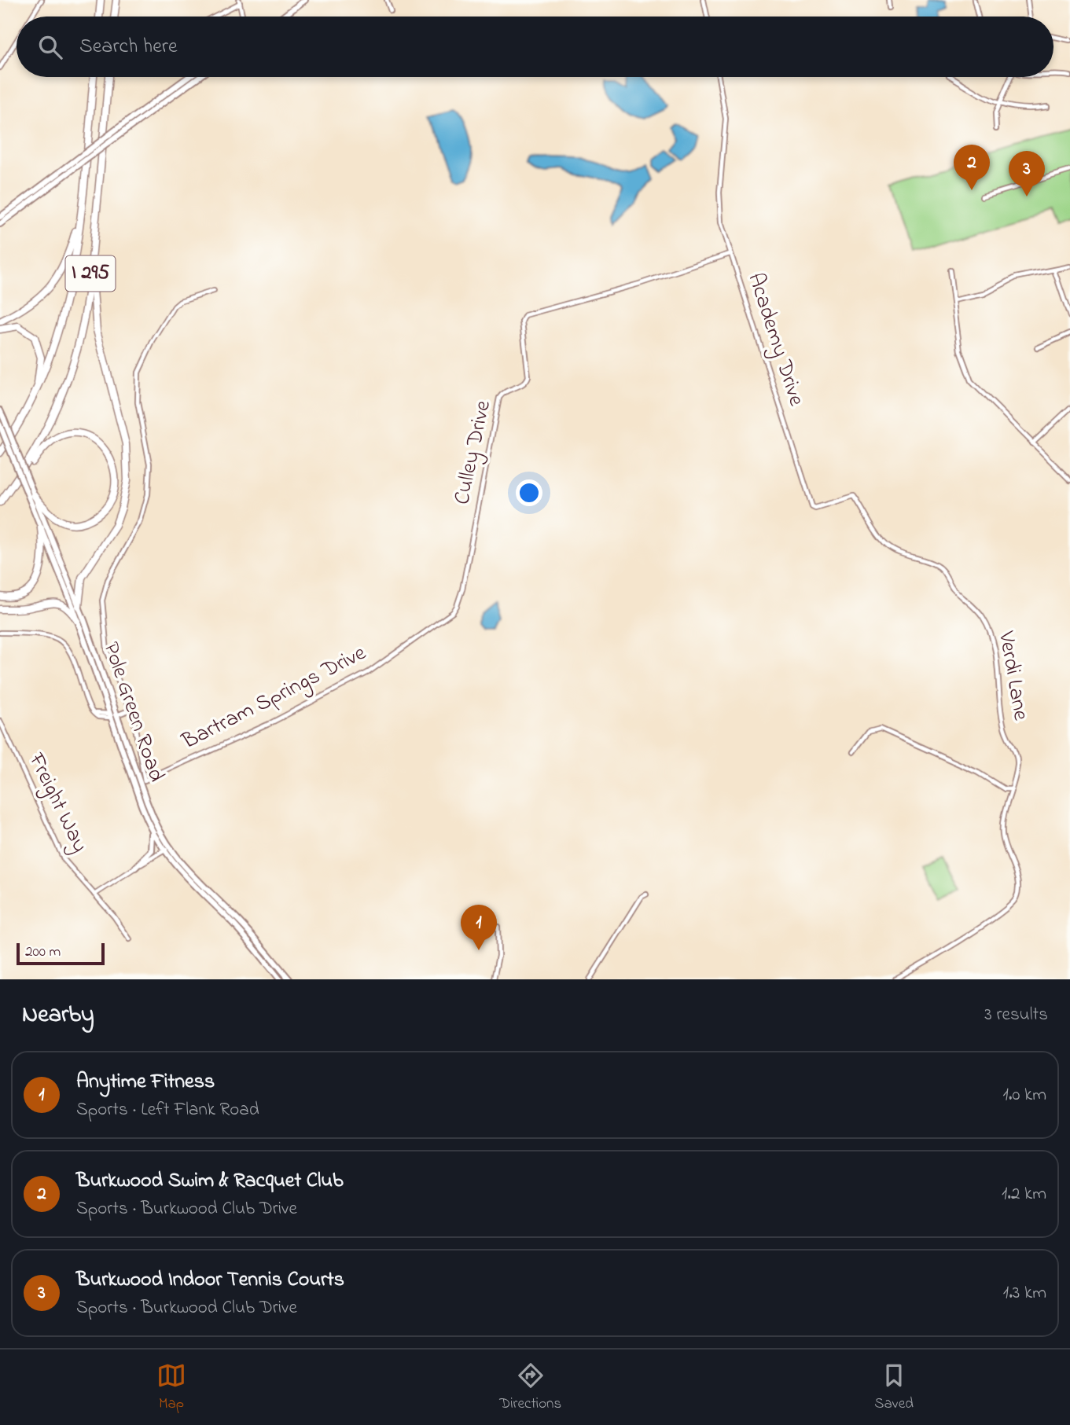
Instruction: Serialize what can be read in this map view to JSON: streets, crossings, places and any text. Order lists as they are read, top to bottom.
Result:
{
  "streets": {
    "highway": ["I 295"],
    "main road": ["Pole Green Road"],
    "street": [
      "Academy Drive",
      "Culley Drive",
      "Verdi Lane",
      "Bartram Springs Drive",
      "Freight Way"
    ]
  },
  "crossings": [
    ["Academy Drive", "Culley Drive"],
    ["Academy Drive", "Verdi Lane"],
    ["Culley Drive", "Bartram Springs Drive"]
  ],
  "scale_bar": "200 m",
  "page": {
    "search": "Search here",
    "pins": ["2", "3", "1"],
    "scale": "200 m",
    "heading": ["Nearby", "3 results"],
    "list": [
      {
        "mark": "1",
        "name": "Anytime Fitness",
        "note": "Sports · Left Flank Road",
        "value": "1.0 km"
      },
      {
        "mark": "2",
        "name": "Burkwood Swim & Racquet Club",
        "note": "Sports · Burkwood Club Drive",
        "value": "1.2 km"
      },
      {
        "mark": "3",
        "name": "Burkwood Indoor Tennis Courts",
        "note": "Sports · Burkwood Club Drive",
        "value": "1.3 km"
      }
    ],
    "nav": ["Map", "Directions", "Saved"]
  }
}
